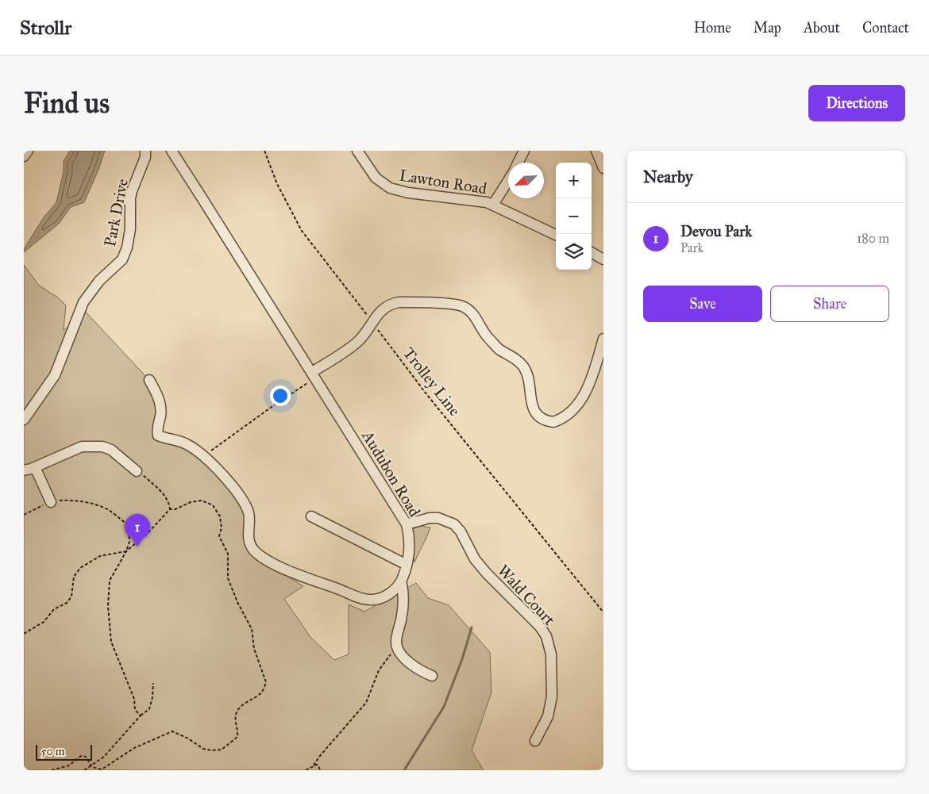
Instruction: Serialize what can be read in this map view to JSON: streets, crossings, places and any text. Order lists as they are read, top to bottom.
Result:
{
  "streets": {
    "street": [
      "Lawton Road",
      "Park Drive",
      "Audubon Road",
      "Wald Court"
    ],
    "path": ["Trolley Line"]
  },
  "crossings": [
    ["Audubon Road", "Wald Court"]
  ],
  "scale_bar": "50 m",
  "north": "bottom left",
  "page": {
    "header": "Strollr",
    "nav": [
      "Home",
      "Map",
      "About",
      "Contact"
    ],
    "buttons": [
      "Directions",
      ["Save", "Share"]
    ],
    "title": "Find us",
    "heading": "Nearby",
    "map_buttons": ["+", "−"],
    "list": [
      {
        "mark": "1",
        "name": "Devou Park",
        "note": "Park",
        "value": "180 m"
      }
    ],
    "pins": "1",
    "scale": "50 m"
  }
}
